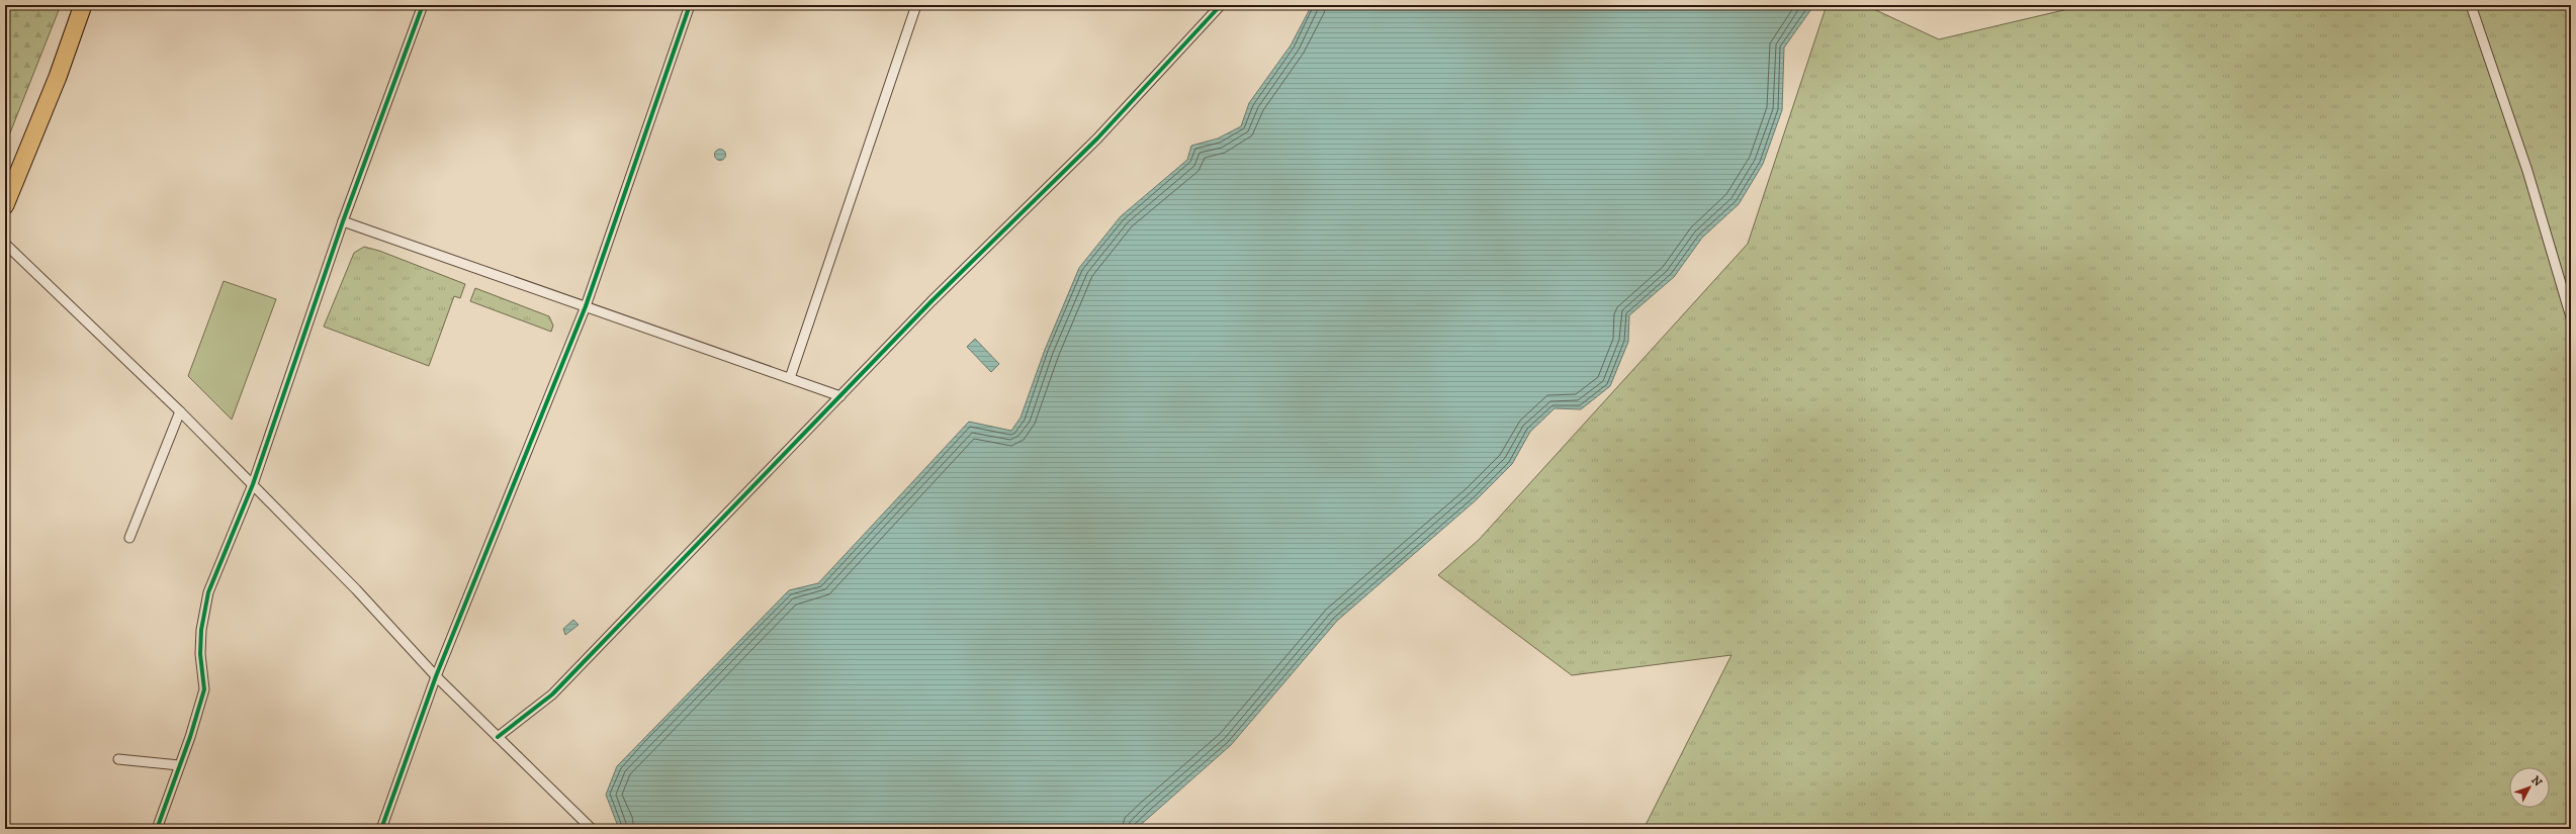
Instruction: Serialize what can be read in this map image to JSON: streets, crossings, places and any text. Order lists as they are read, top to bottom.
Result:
{
  "north": "top right"
}
